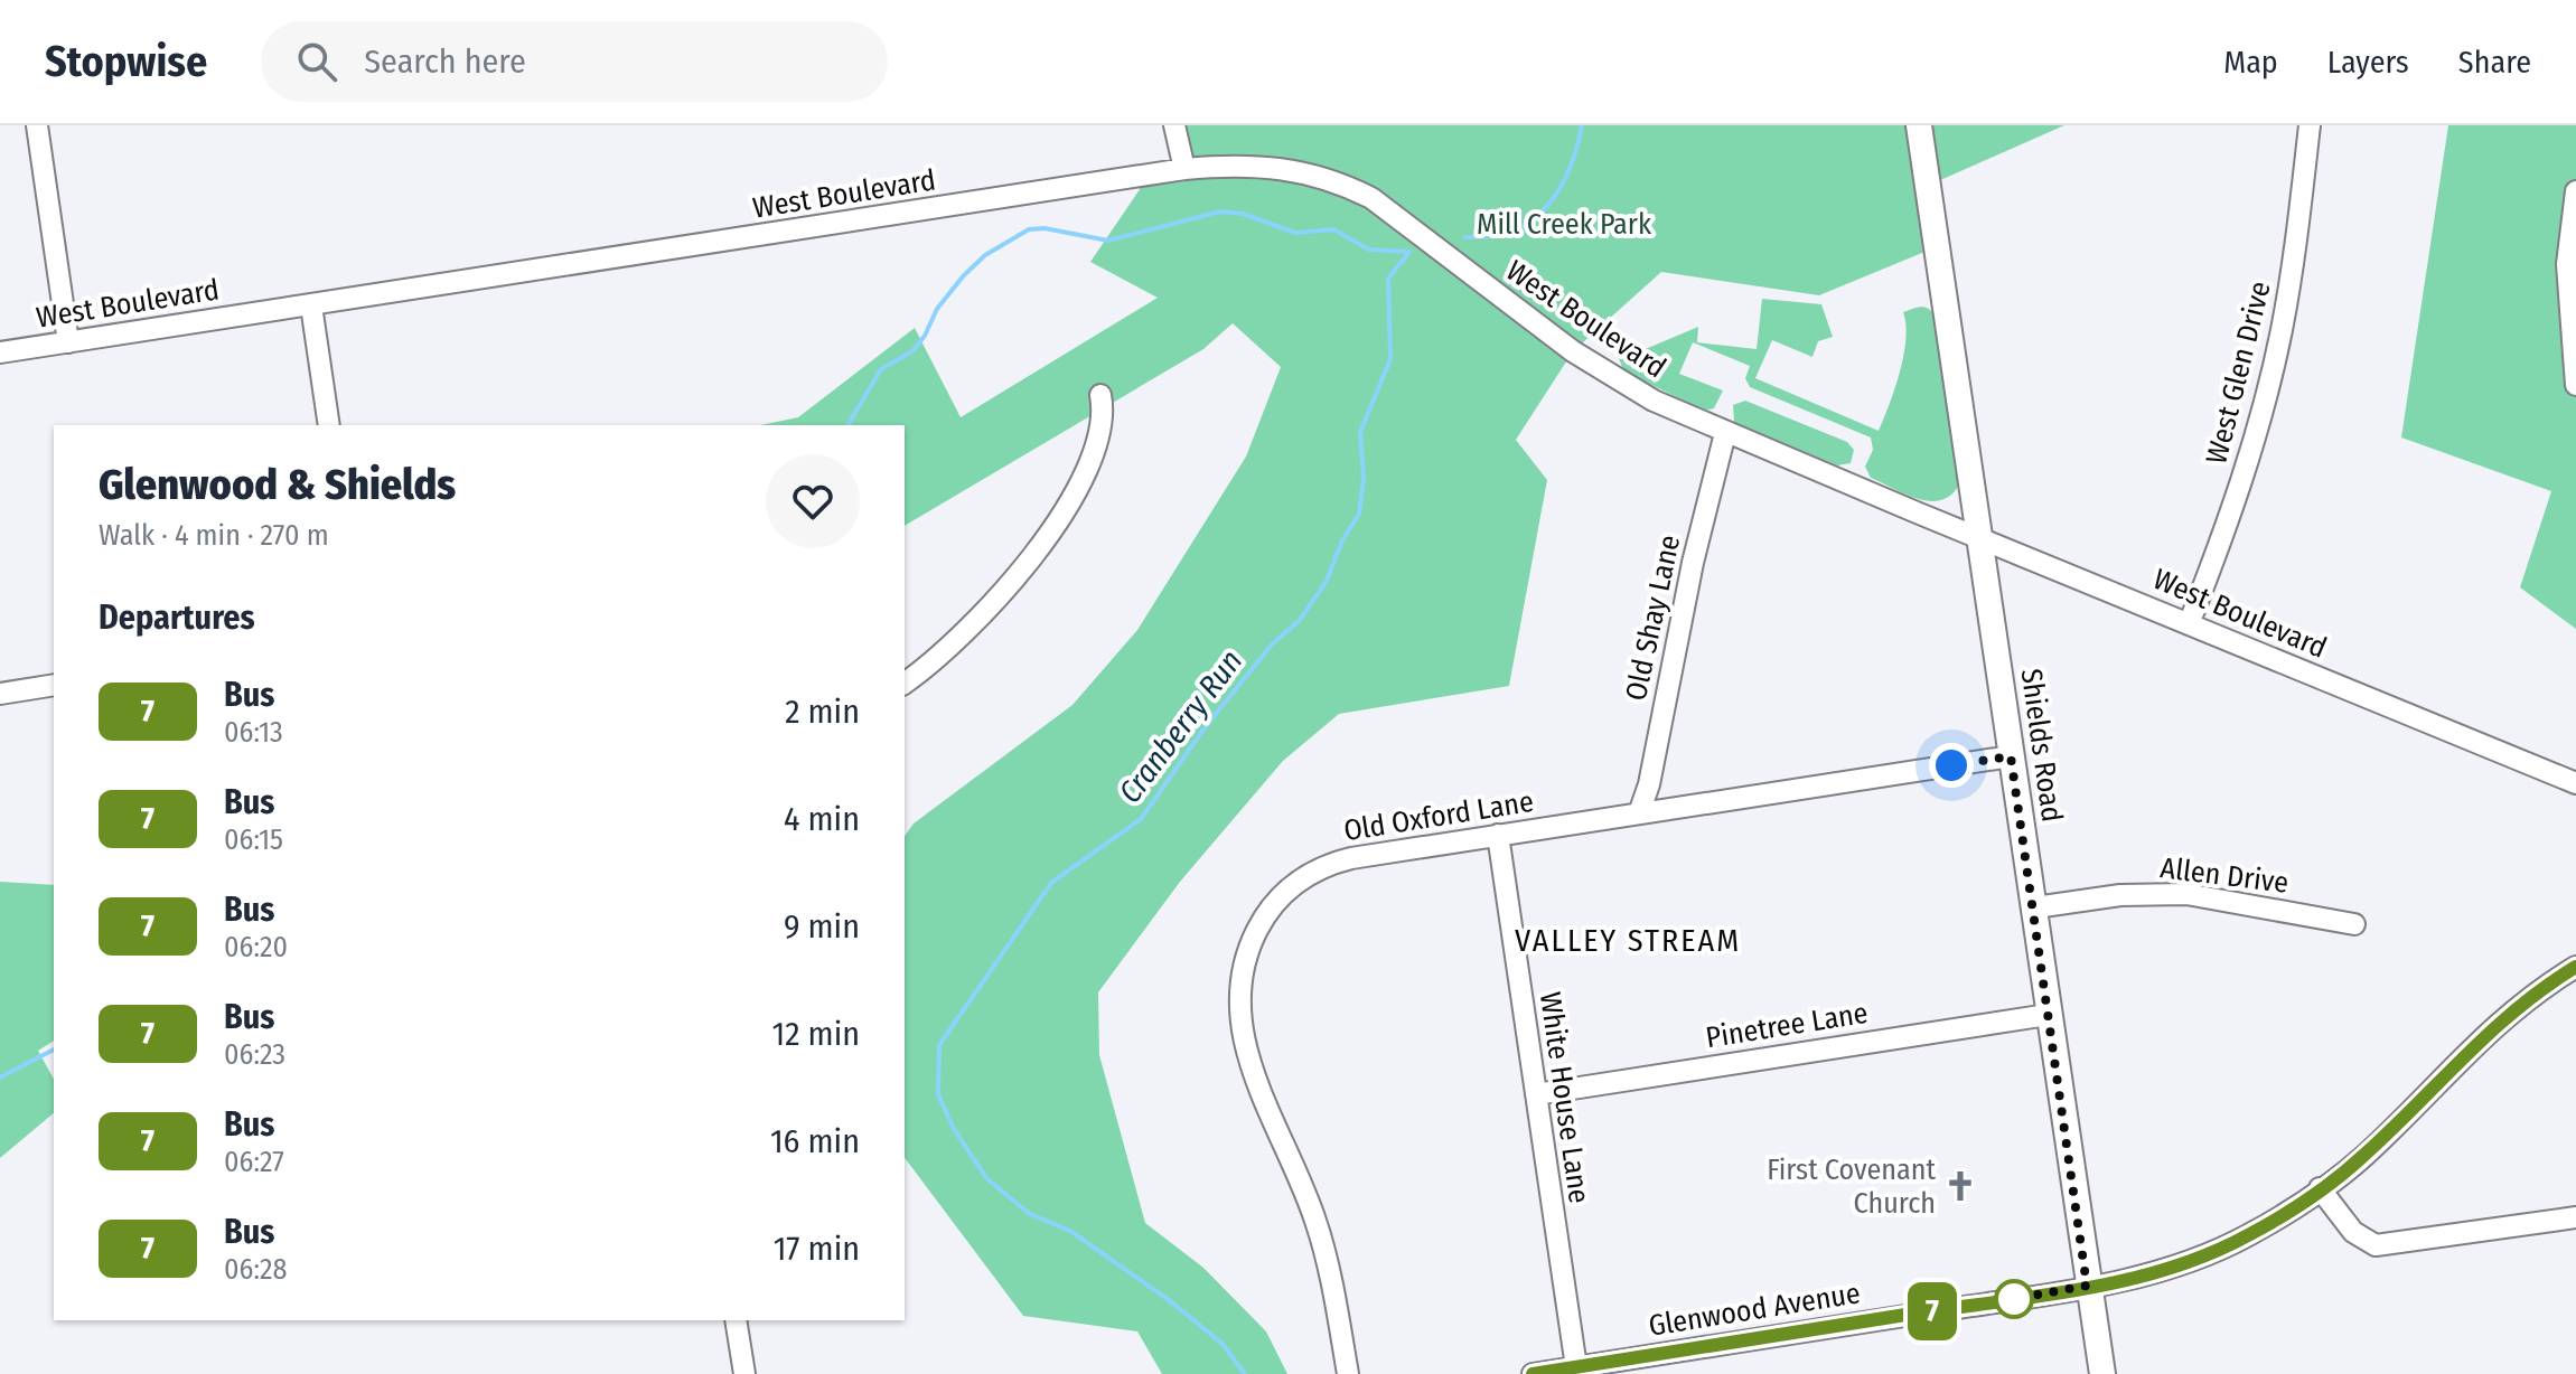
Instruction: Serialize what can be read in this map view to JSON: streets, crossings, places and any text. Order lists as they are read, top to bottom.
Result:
{
  "streets": {
    "main road": ["Shields Road"],
    "street": [
      "West Boulevard",
      "West Glen Drive",
      "Old Shay Lane",
      "Old Oxford Lane",
      "Allen Drive",
      "Pinetree Lane",
      "White House Lane",
      "Glenwood Avenue"
    ]
  },
  "crossings": [
    ["West Boulevard", "West Glen Drive"],
    ["West Boulevard", "Old Shay Lane"],
    ["West Boulevard", "Shields Road"],
    ["Old Shay Lane", "Old Oxford Lane"],
    ["Shields Road", "Old Oxford Lane"],
    ["Shields Road", "Allen Drive"],
    ["Shields Road", "Pinetree Lane"],
    ["Shields Road", "Glenwood Avenue"],
    ["Old Oxford Lane", "White House Lane"],
    ["Pinetree Lane", "White House Lane"],
    ["White House Lane", "Glenwood Avenue"]
  ],
  "districts": ["VALLEY STREAM"],
  "water": ["Cranberry Run"],
  "parks": ["Mill Creek Park"],
  "places": {
    "church": ["First Covenant Church"]
  },
  "lines": ["bus line 7"],
  "page": {
    "header": "Stopwise",
    "search": "Search here",
    "nav": ["Map", "Layers", "Share"],
    "on_map": "7",
    "heading": [
      ["Glenwood & Shields", "Walk · 4 min · 270 m"],
      "Departures"
    ],
    "list": [
      {
        "mark": "7",
        "name": "Bus",
        "note": "06:13",
        "value": "2 min"
      },
      {
        "mark": "7",
        "name": "Bus",
        "note": "06:15",
        "value": "4 min"
      },
      {
        "mark": "7",
        "name": "Bus",
        "note": "06:20",
        "value": "9 min"
      },
      {
        "mark": "7",
        "name": "Bus",
        "note": "06:23",
        "value": "12 min"
      },
      {
        "mark": "7",
        "name": "Bus",
        "note": "06:27",
        "value": "16 min"
      },
      {
        "mark": "7",
        "name": "Bus",
        "note": "06:28",
        "value": "17 min"
      }
    ]
  }
}
